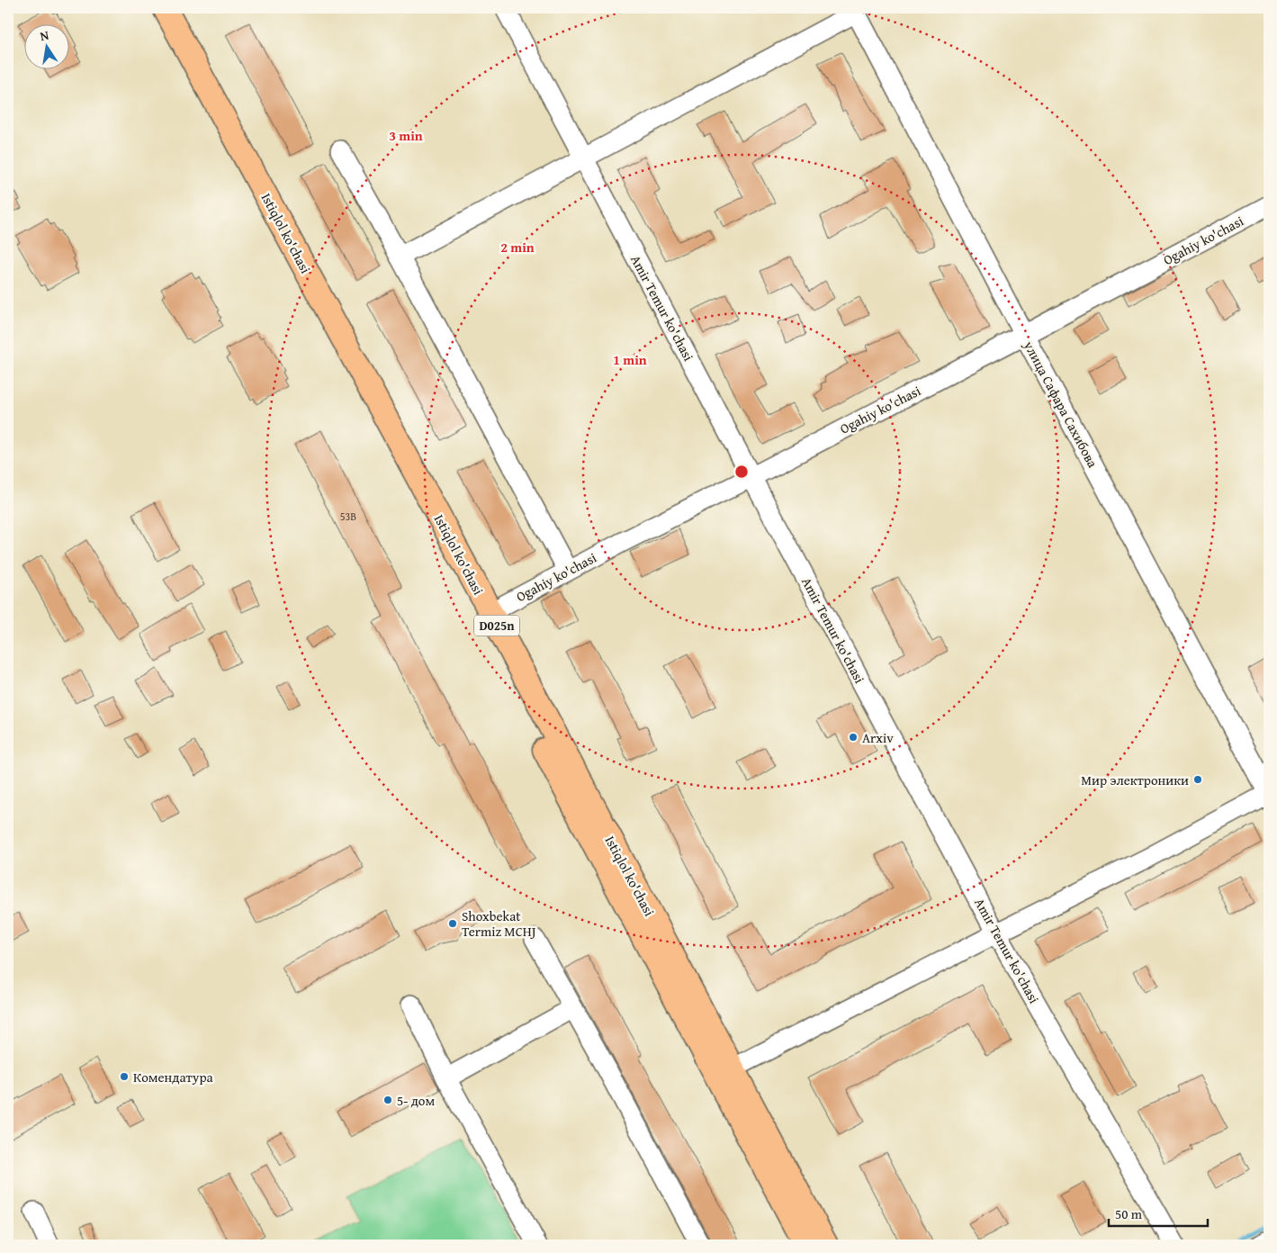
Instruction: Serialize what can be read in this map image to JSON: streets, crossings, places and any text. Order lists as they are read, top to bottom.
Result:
{
  "streets": {
    "main road": ["Istiqlol ko'chasi", "D025n"],
    "street": ["Ogahiy ko'chasi", "Amir Temur ko'chasi", "улица Сафара Сахибова"]
  },
  "crossings": [
    ["Istiqlol ko'chasi", "Ogahiy ko'chasi"],
    ["Ogahiy ko'chasi", "Amir Temur ko'chasi"],
    ["Ogahiy ko'chasi", "улица Сафара Сахибова"],
    ["Amir Temur ko'chasi", "улица Сафара Сахибова"]
  ],
  "places": [
    "Arxiv",
    "Мир электроники",
    "Shoxbekat Termiz MCHJ",
    "Комендатура",
    "5- дом"
  ],
  "house_numbers": ["53B"],
  "scale_bar": "50 m",
  "north": "top",
  "rings": ["3 min", "2 min", "1 min"]
}
